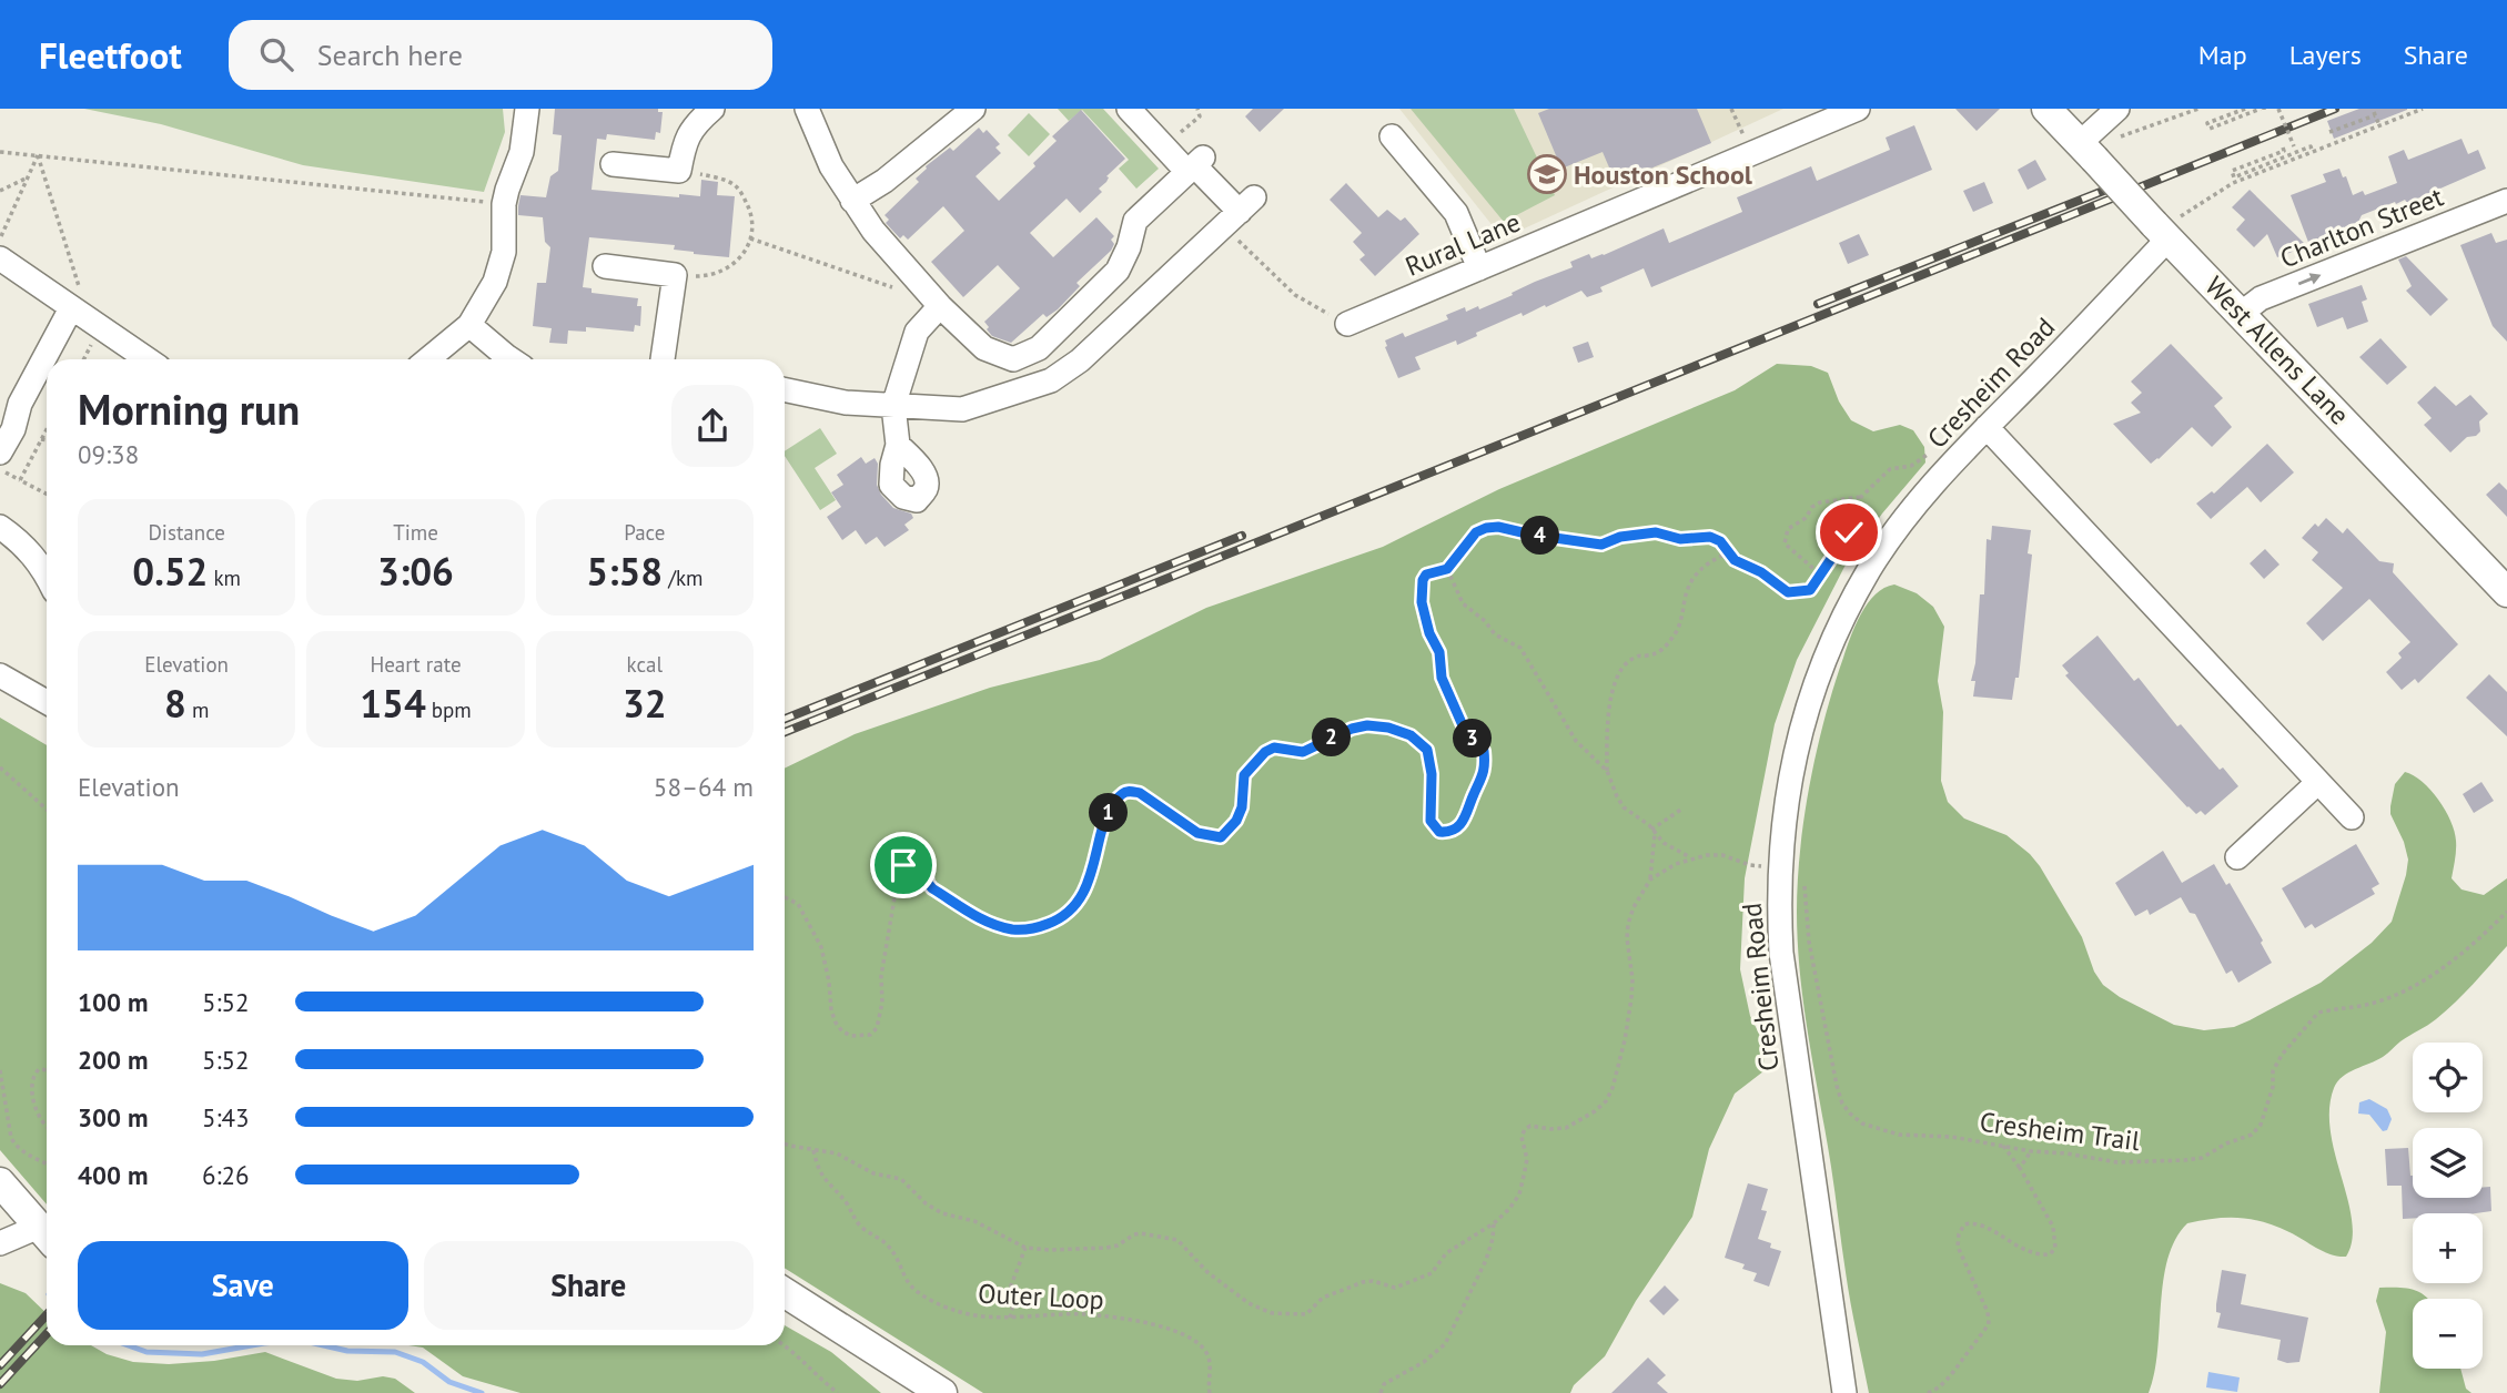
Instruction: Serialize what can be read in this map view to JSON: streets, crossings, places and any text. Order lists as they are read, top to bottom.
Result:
{
  "streets": {
    "main road": ["West Allens Lane"],
    "street": ["Charlton Street", "Rural Lane", "Cresheim Road"],
    "path": ["Cresheim Trail", "Outer Loop"]
  },
  "crossings": [
    ["Charlton Street", "West Allens Lane"],
    ["West Allens Lane", "Cresheim Road"]
  ],
  "one_way": ["Charlton Street"],
  "places": {
    "school or university": ["Houston School"]
  },
  "page": {
    "header": "Fleetfoot",
    "search": "Search here",
    "nav": ["Map", "Layers", "Share"],
    "heading": ["Morning run", "09:38"],
    "stats": [
      ["Distance", "0.52 km"],
      ["Time", "3:06"],
      ["Pace", "5:58 /km"],
      ["Elevation", "8 m"],
      ["Heart rate", "154 bpm"],
      ["kcal", "32"]
    ],
    "pins": [
      "4",
      "2",
      "3",
      "1"
    ],
    "chart": ["Elevation", "58–64 m"],
    "list": [
      {
        "name": "100 m",
        "note": "5:52"
      },
      {
        "name": "200 m",
        "note": "5:52"
      },
      {
        "name": "300 m",
        "note": "5:43"
      },
      {
        "name": "400 m",
        "note": "6:26"
      }
    ],
    "map_buttons": ["+", "−"],
    "buttons": ["Save", "Share"]
  }
}
